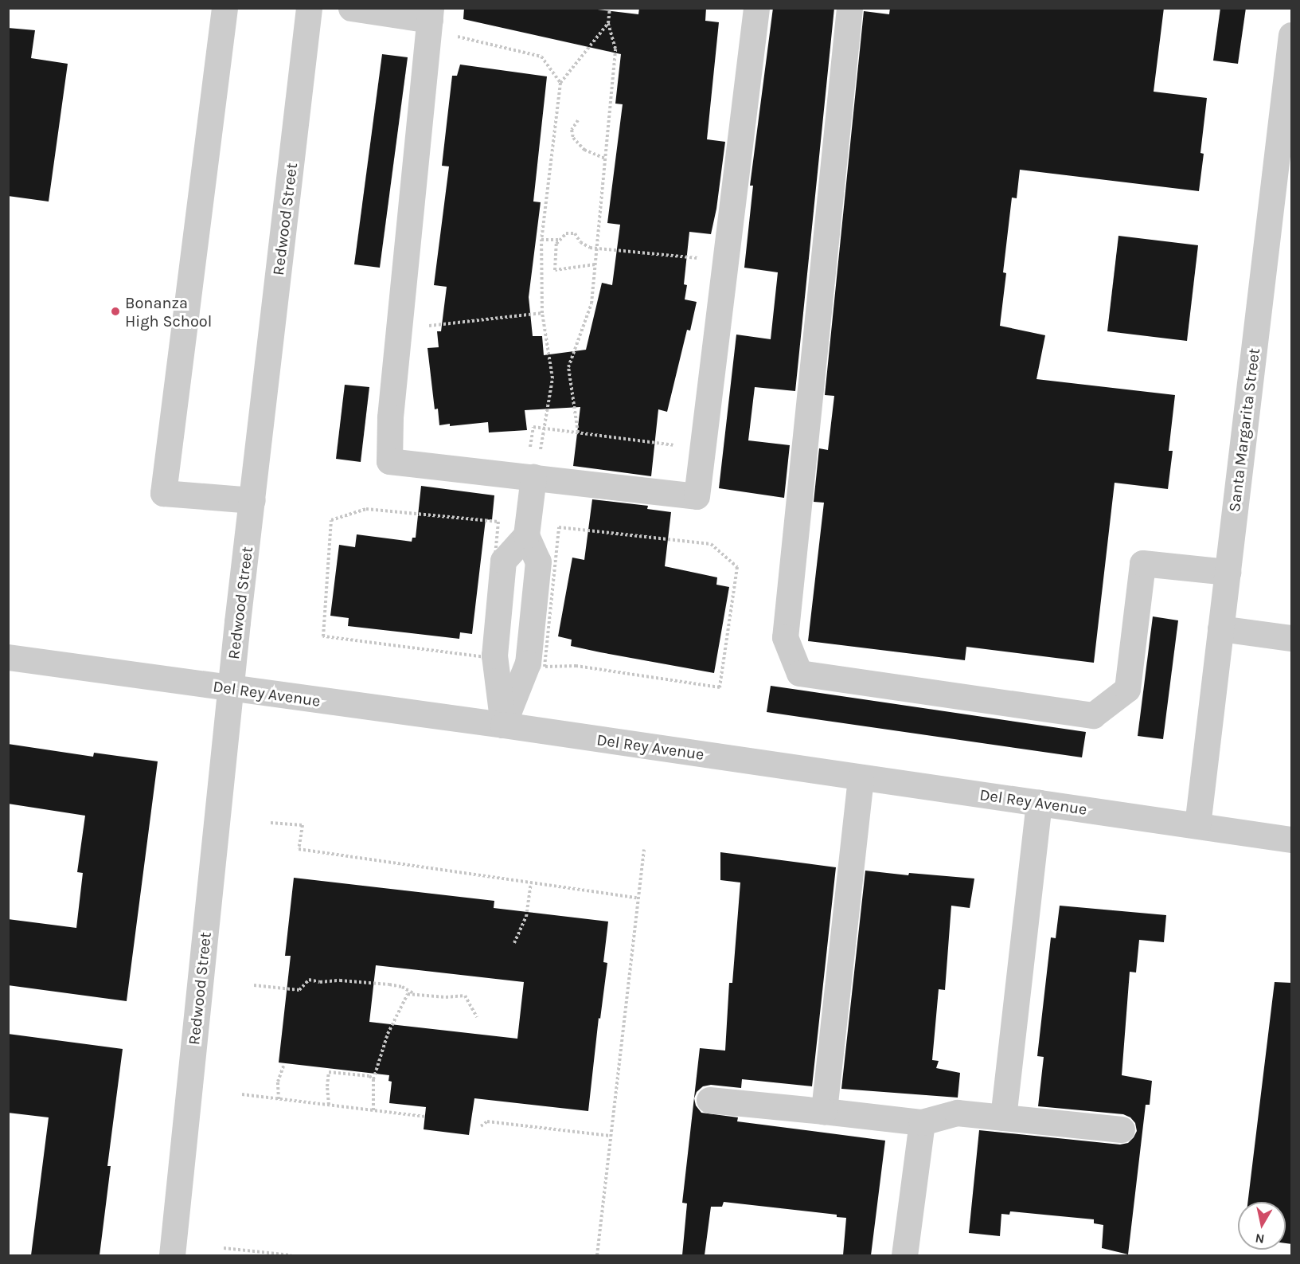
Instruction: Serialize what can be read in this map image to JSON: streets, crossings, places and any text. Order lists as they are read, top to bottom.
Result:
{
  "streets": {
    "street": ["Redwood Street", "Santa Margarita Street", "Del Rey Avenue"]
  },
  "crossings": [
    ["Redwood Street", "Del Rey Avenue"],
    ["Santa Margarita Street", "Del Rey Avenue"]
  ],
  "places": ["Bonanza High School"],
  "north": "bottom"
}
